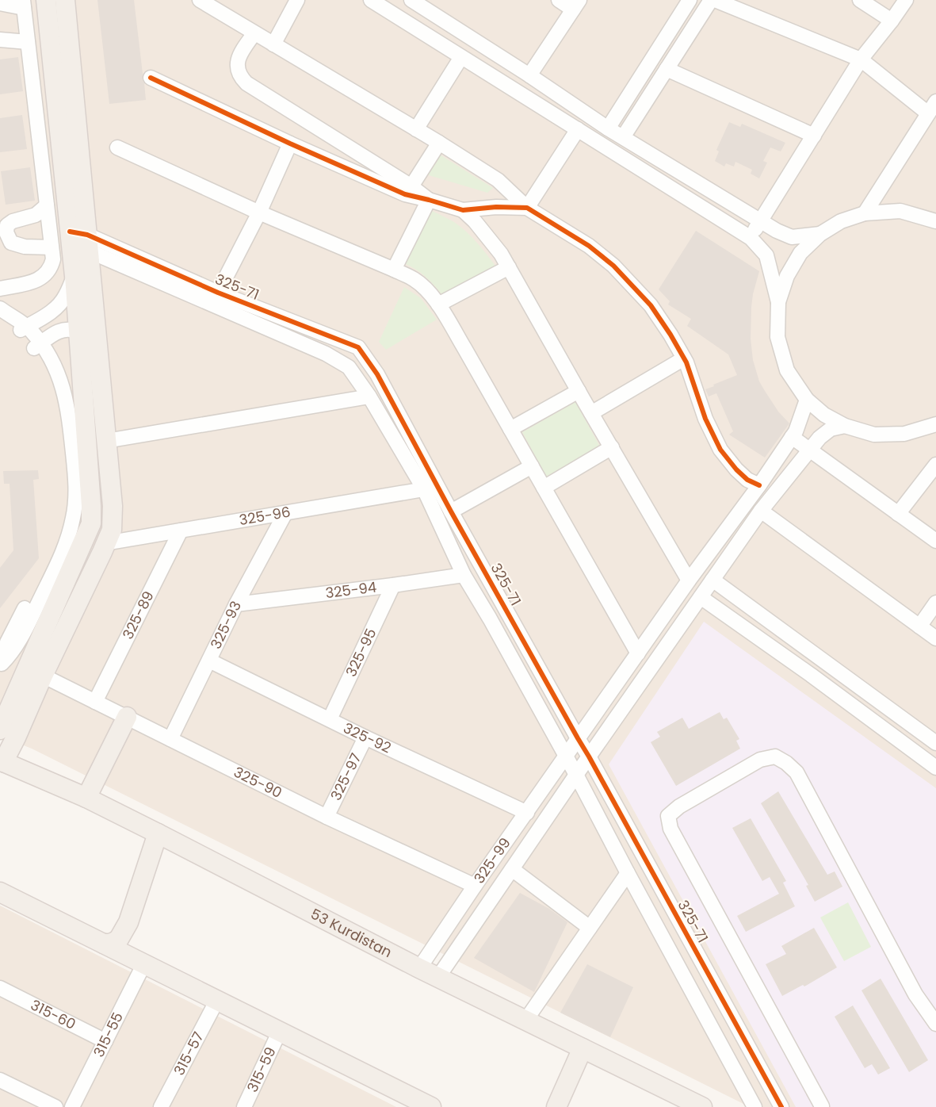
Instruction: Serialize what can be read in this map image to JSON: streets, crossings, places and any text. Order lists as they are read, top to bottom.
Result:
{
  "streets": {
    "main road": ["53 Kurdistan"],
    "street": [
      "325-71",
      "325-96",
      "325-94",
      "325-89",
      "325-93",
      "325-95",
      "325-92",
      "325-97",
      "325-90",
      "325-99",
      "315-60",
      "315-55",
      "315-57",
      "315-59"
    ]
  },
  "crossings": [
    ["325-71", "325-96"],
    ["325-71", "325-94"],
    ["325-71", "325-99"],
    ["325-96", "325-89"],
    ["325-96", "325-93"],
    ["325-94", "325-93"],
    ["325-94", "325-95"],
    ["325-89", "325-90"],
    ["325-93", "325-92"],
    ["325-93", "325-90"],
    ["325-95", "325-92"],
    ["325-92", "325-97"],
    ["325-92", "325-99"],
    ["325-97", "325-90"],
    ["325-90", "325-99"],
    ["325-99", "53 Kurdistan"],
    ["315-60", "315-55"]
  ]
}
